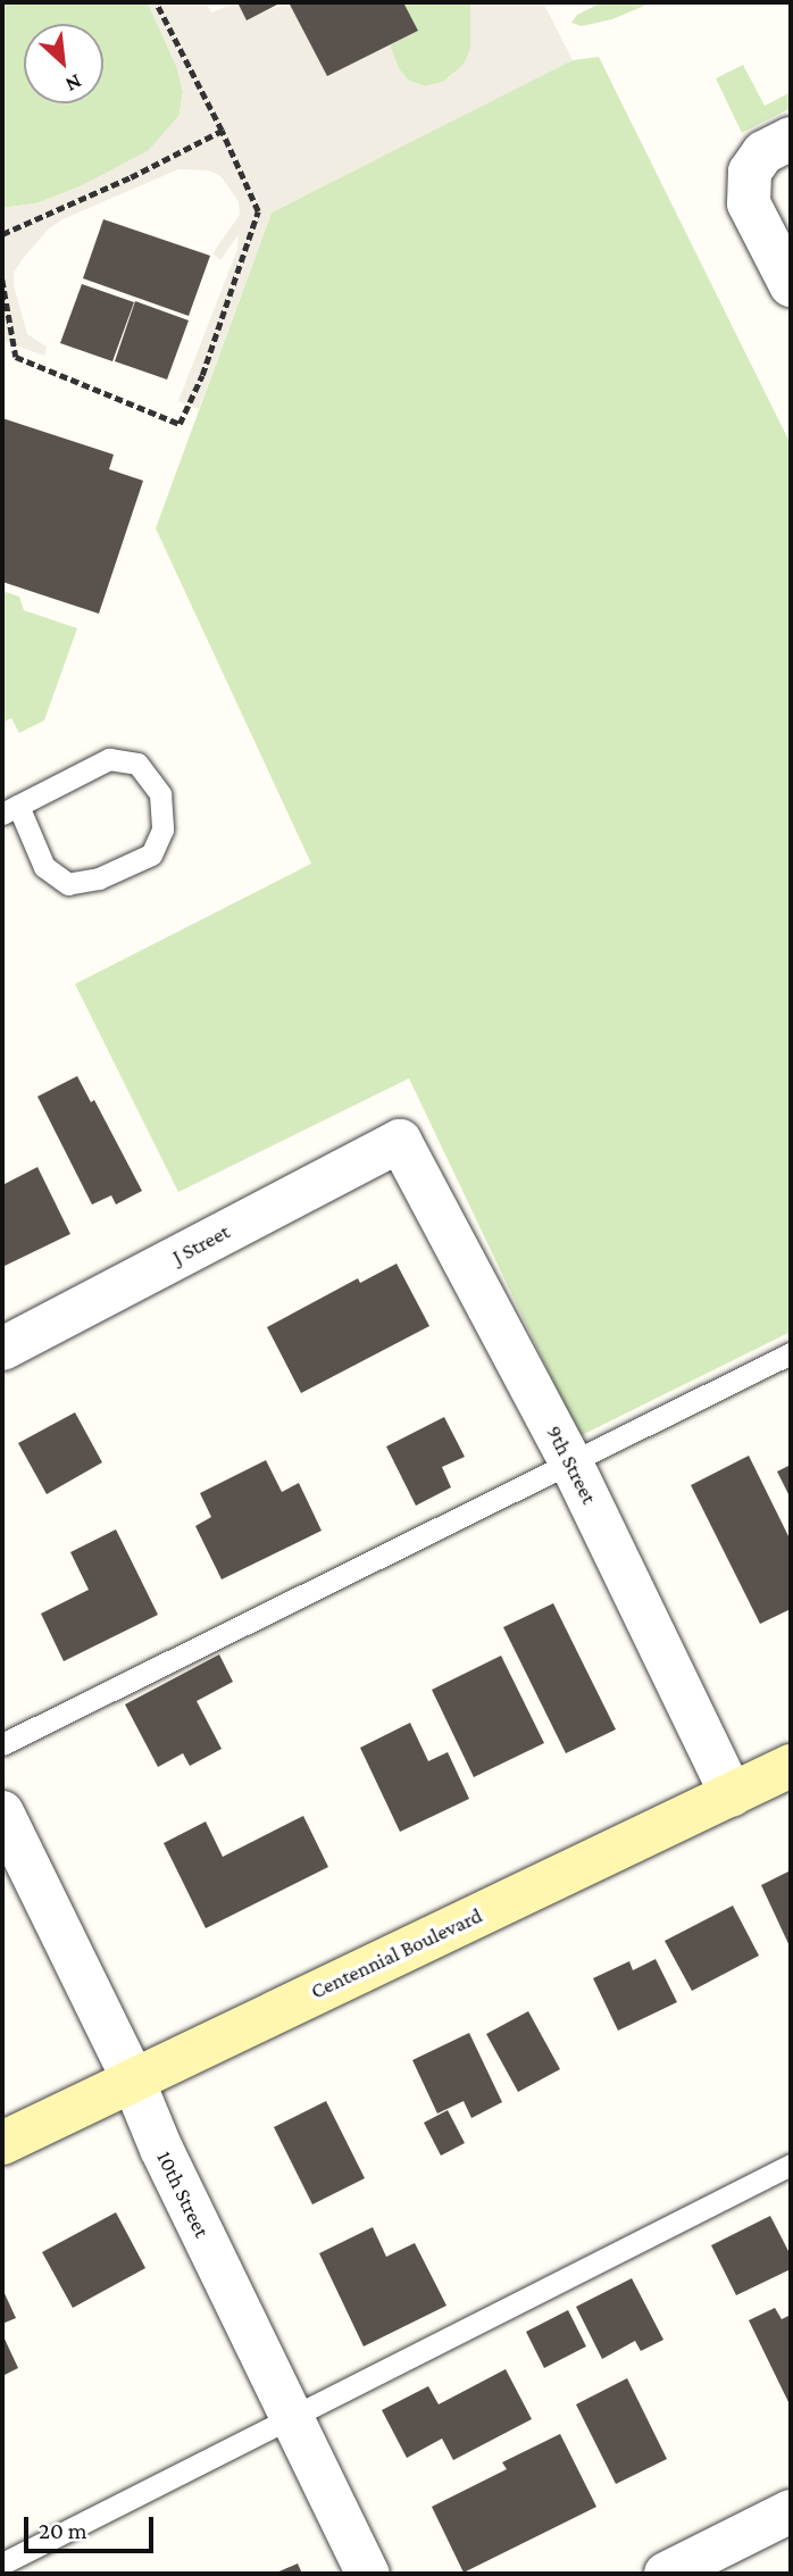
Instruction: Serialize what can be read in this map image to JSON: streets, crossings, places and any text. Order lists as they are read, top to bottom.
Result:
{
  "streets": {
    "main road": ["Centennial Boulevard"],
    "street": ["J Street", "9th Street", "10th Street"]
  },
  "crossings": [
    ["J Street", "9th Street"],
    ["9th Street", "Centennial Boulevard"],
    ["Centennial Boulevard", "10th Street"]
  ],
  "scale_bar": "20 m",
  "north": "bottom right"
}
